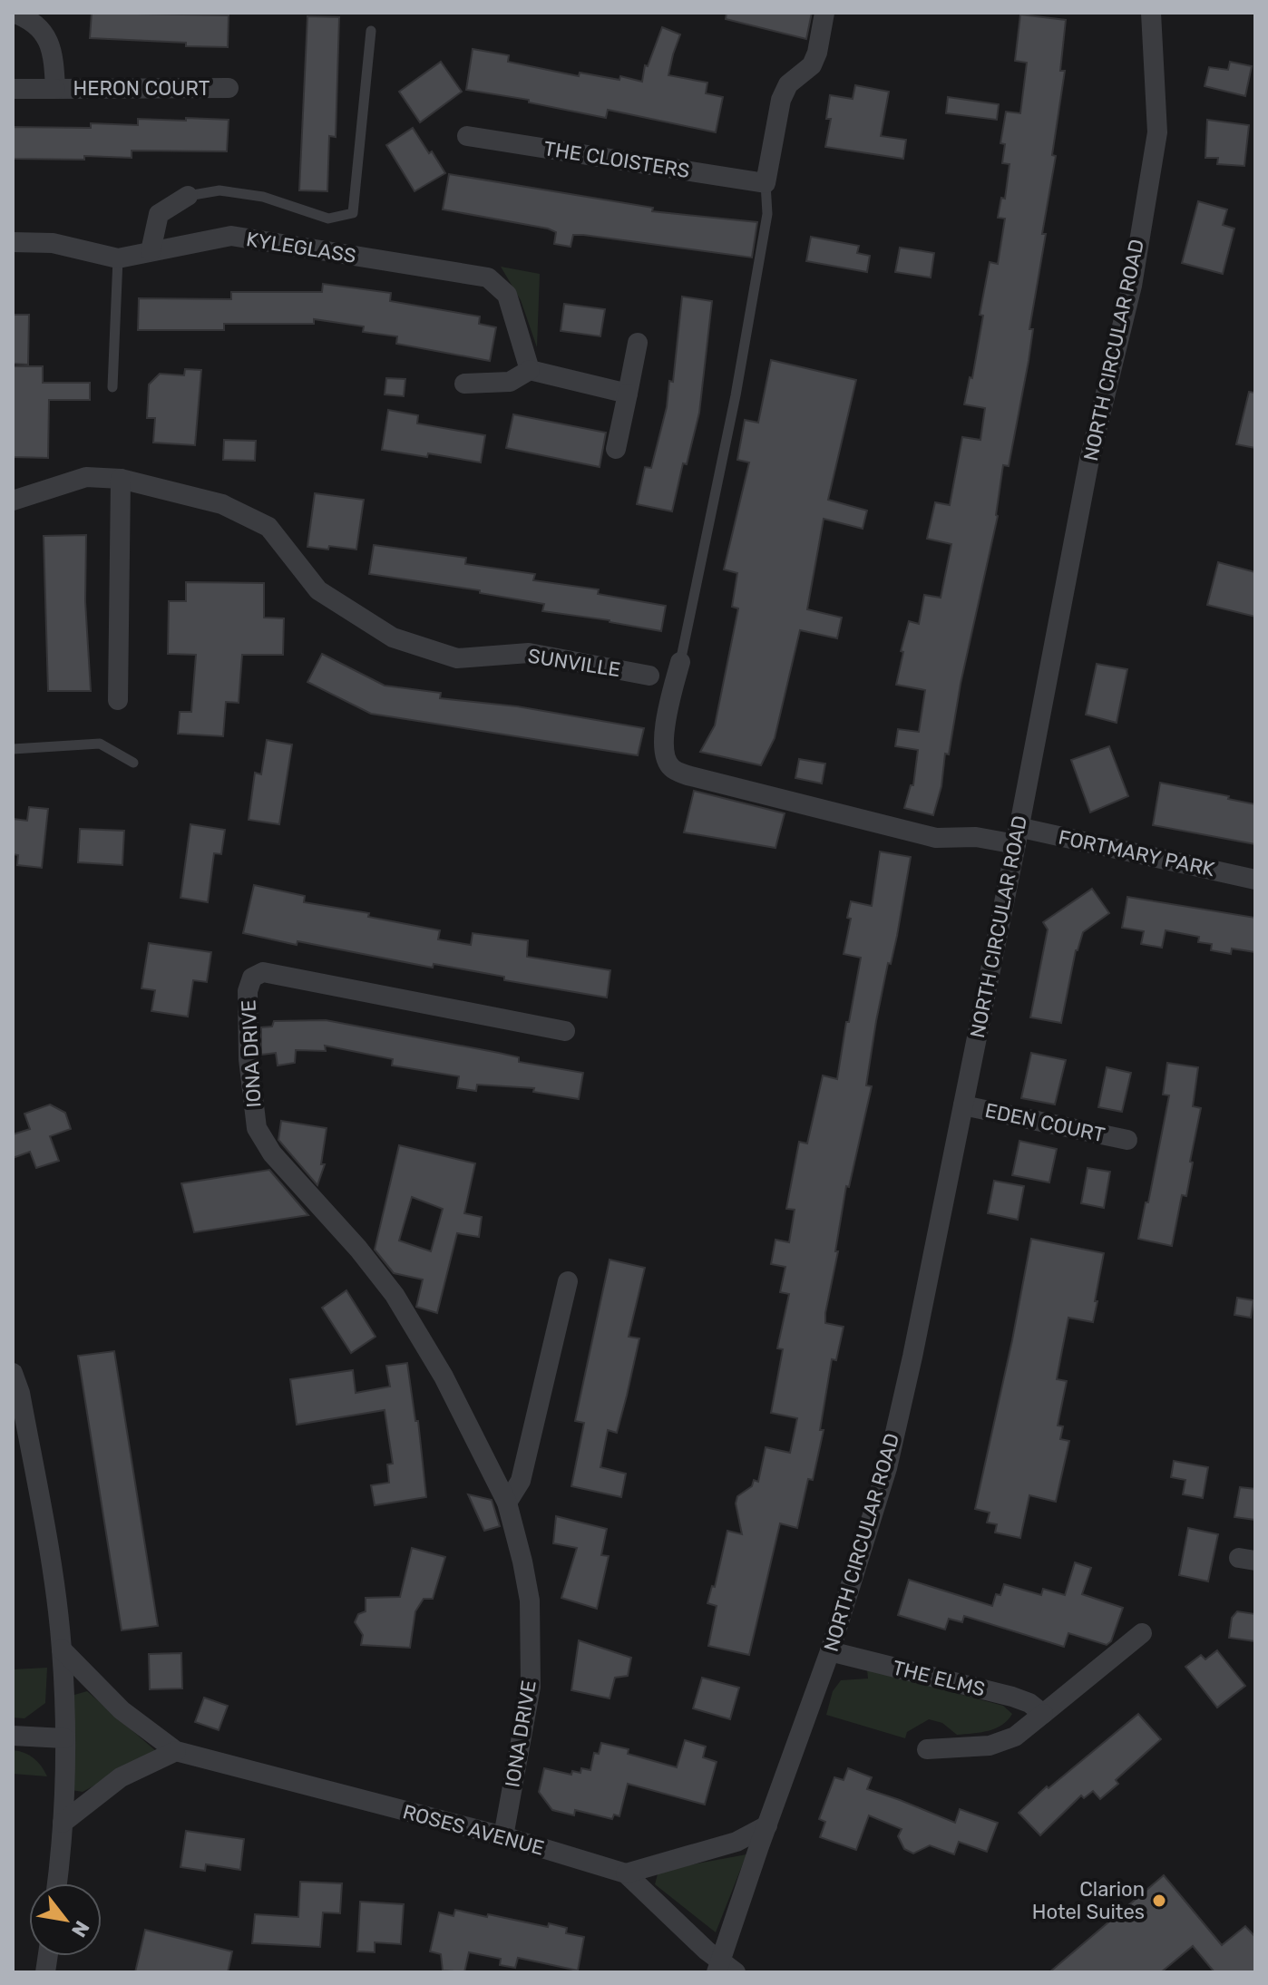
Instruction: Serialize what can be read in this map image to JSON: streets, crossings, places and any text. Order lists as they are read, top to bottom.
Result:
{
  "streets": {
    "street": [
      "HERON COURT",
      "THE CLOISTERS",
      "KYLEGLASS",
      "NORTH CIRCULAR ROAD",
      "SUNVILLE",
      "FORTMARY PARK",
      "IONA DRIVE",
      "EDEN COURT",
      "THE ELMS",
      "ROSES AVENUE"
    ]
  },
  "crossings": [
    ["NORTH CIRCULAR ROAD", "FORTMARY PARK"],
    ["NORTH CIRCULAR ROAD", "EDEN COURT"],
    ["NORTH CIRCULAR ROAD", "THE ELMS"],
    ["NORTH CIRCULAR ROAD", "ROSES AVENUE"],
    ["IONA DRIVE", "ROSES AVENUE"]
  ],
  "places": ["Clarion Hotel Suites"],
  "north": "bottom right"
}
